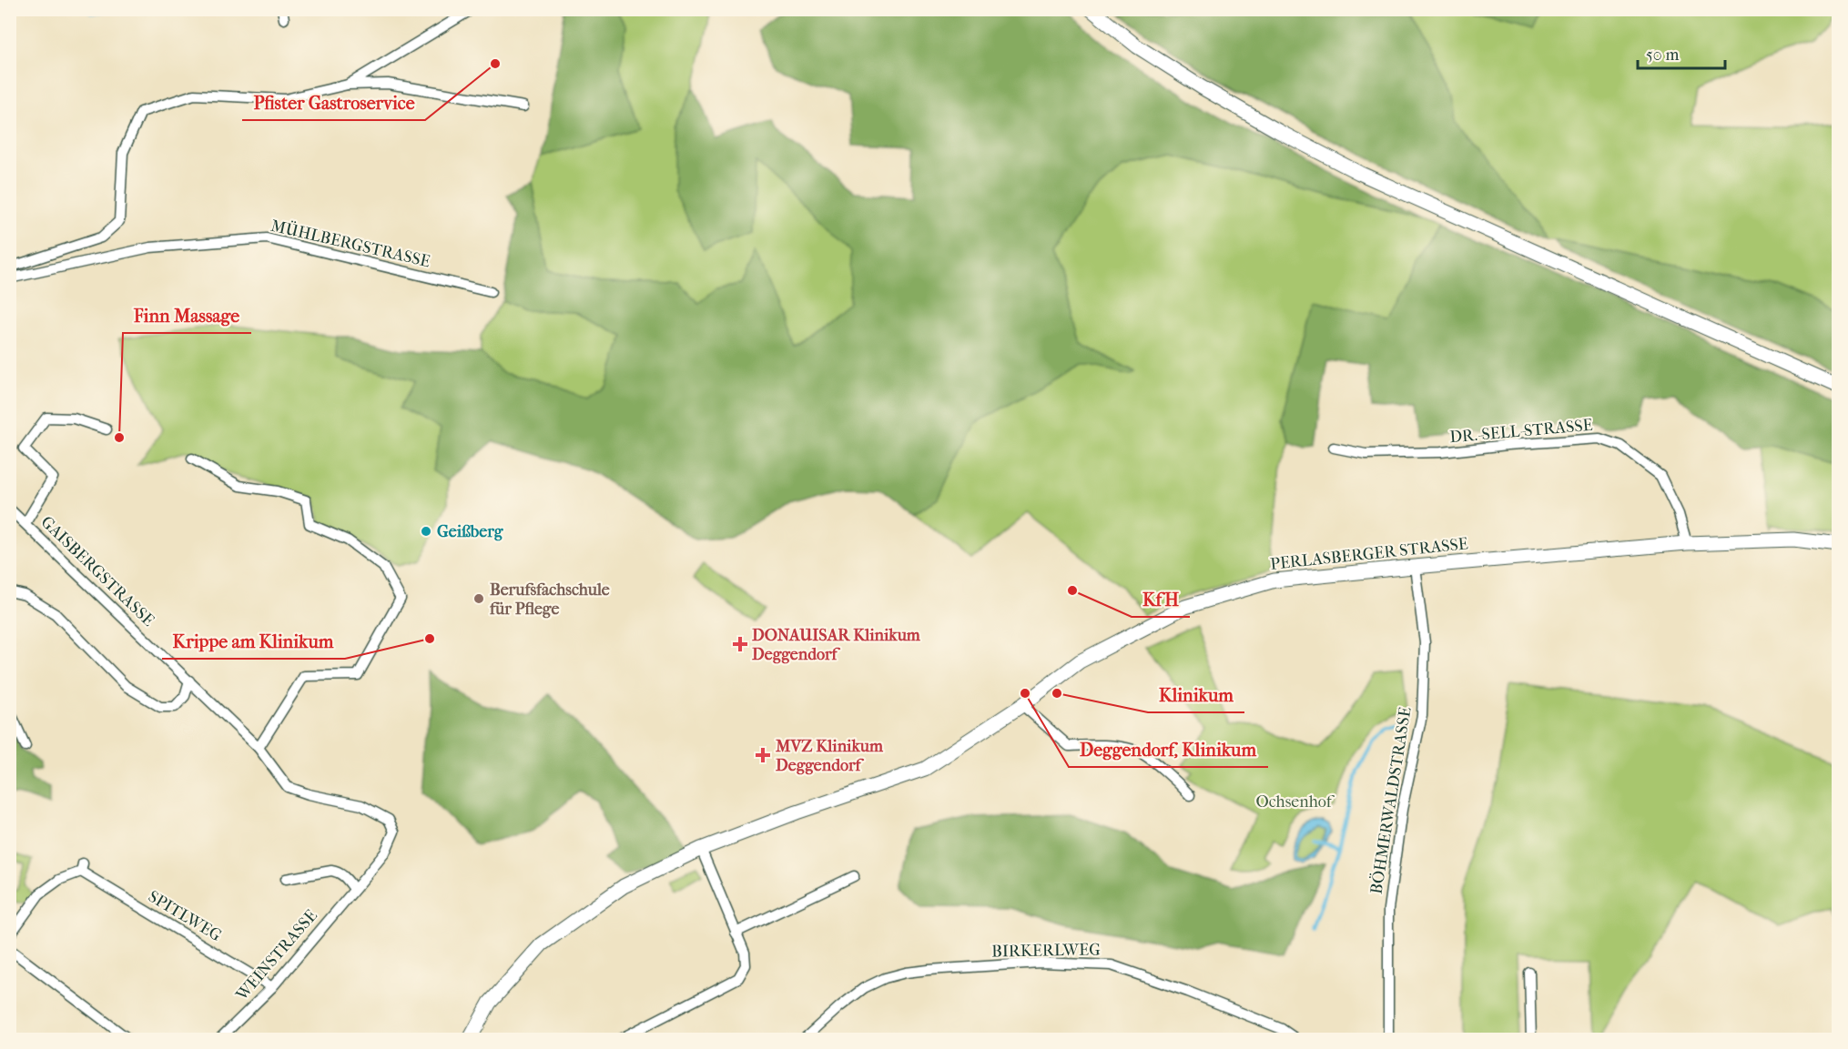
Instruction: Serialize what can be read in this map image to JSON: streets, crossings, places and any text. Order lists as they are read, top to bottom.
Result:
{
  "streets": {
    "street": [
      "MÜHLBERGSTRASSE",
      "DR.-SELL-STRASSE",
      "PERLASBERGER STRASSE",
      "GAISBERGSTRASSE",
      "BÖHMERWALDSTRASSE",
      "SPITLWEG",
      "BIRKERLWEG",
      "WEINSTRASSE"
    ]
  },
  "crossings": [
    ["DR.-SELL-STRASSE", "PERLASBERGER STRASSE"],
    ["PERLASBERGER STRASSE", "BÖHMERWALDSTRASSE"],
    ["GAISBERGSTRASSE", "WEINSTRASSE"],
    ["SPITLWEG", "WEINSTRASSE"]
  ],
  "parks": ["Ochsenhof"],
  "places": {
    "other": [
      "Pfister Gastroservice",
      "Finn Massage",
      "Geißberg",
      "KfH",
      "Berufsfachschule für Pflege",
      "Krippe am Klinikum",
      "Deggendorf, Klinikum",
      "Klinikum"
    ],
    "health": ["DONAUISAR Klinikum Deggendorf", "MVZ Klinikum Deggendorf"]
  },
  "scale_bar": "50 m"
}
